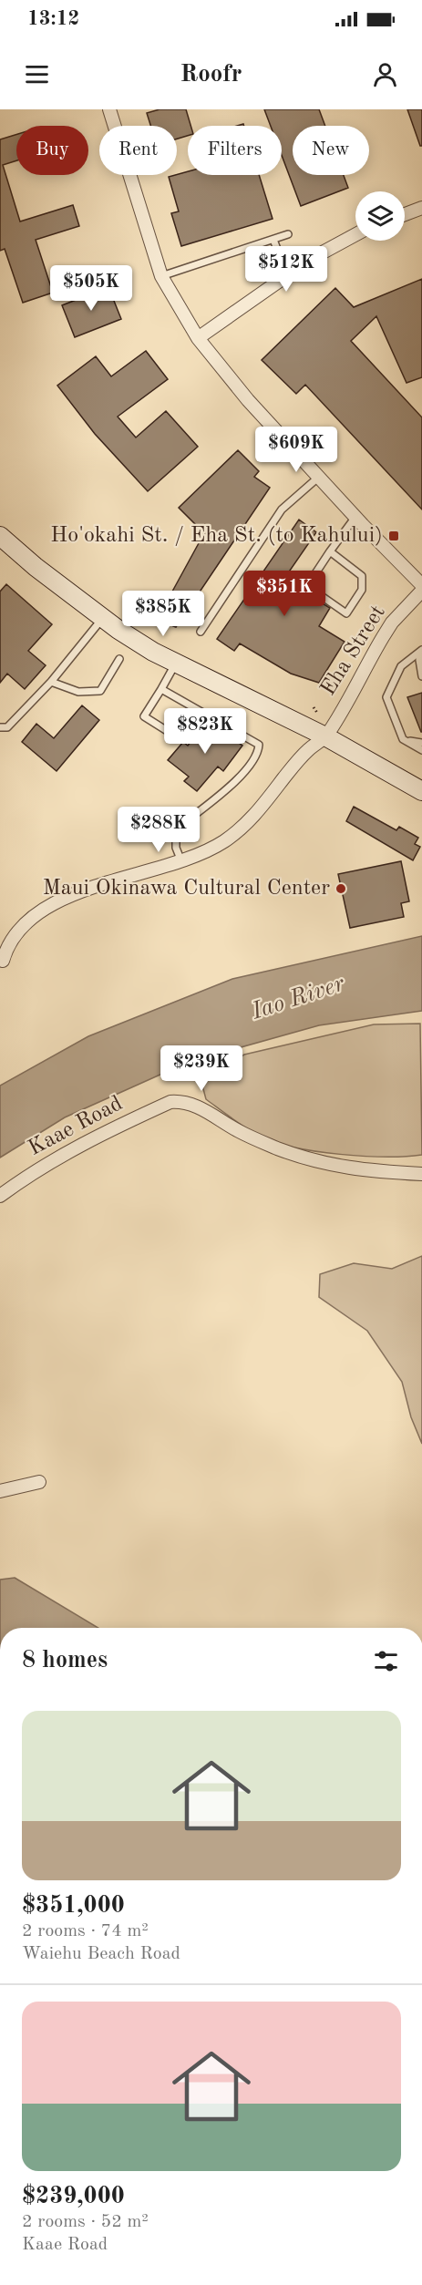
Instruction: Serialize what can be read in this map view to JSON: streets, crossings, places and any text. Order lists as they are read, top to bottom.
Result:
{
  "streets": {
    "street": ["Eha Street", "Kaae Road"]
  },
  "water": ["Iao River"],
  "places": {
    "transit": ["Ho'okahi St. / Eha St. (to Kahului)"],
    "other": ["Maui Okinawa Cultural Center"]
  },
  "page": {
    "status": "13:12",
    "header": "Roofr",
    "chip": [
      "Buy",
      "Rent",
      "Filters",
      "New"
    ],
    "price": [
      "$512K",
      "$505K",
      "$609K",
      "$351K",
      "$385K",
      "$823K",
      "$288K",
      "$239K"
    ],
    "heading": "8 homes",
    "list": [
      {
        "name": "$351,000",
        "note": "2 rooms · 74 m² · Waiehu Beach Road"
      },
      {
        "name": "$239,000",
        "note": "2 rooms · 52 m² · Kaae Road"
      }
    ]
  }
}
